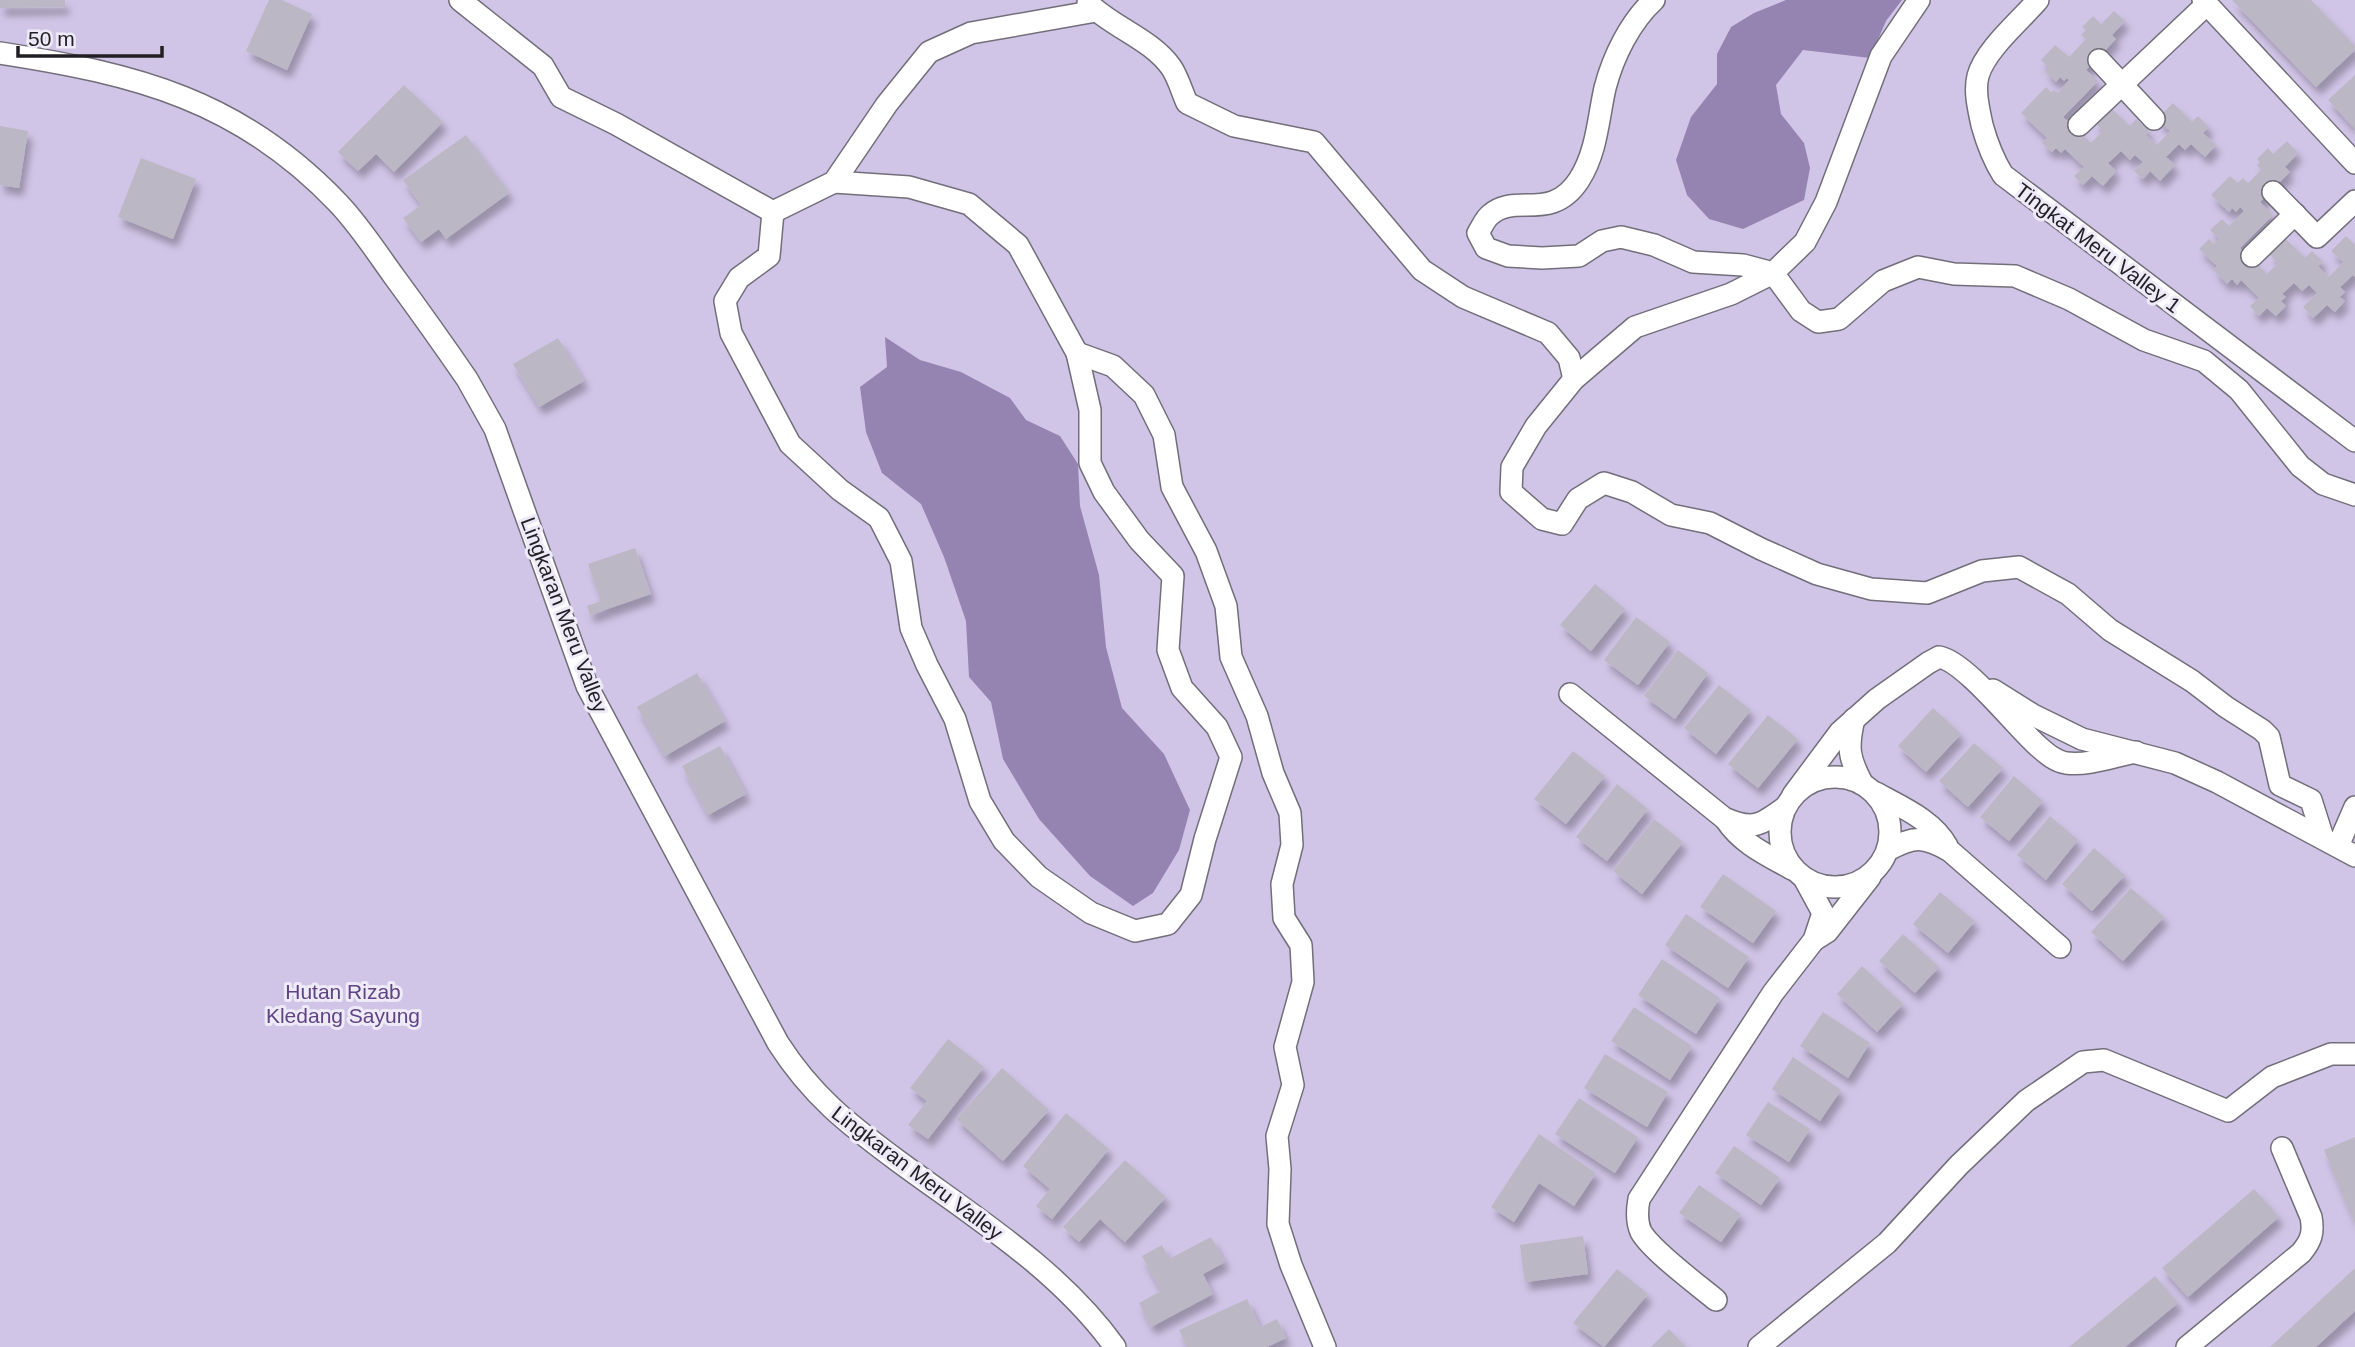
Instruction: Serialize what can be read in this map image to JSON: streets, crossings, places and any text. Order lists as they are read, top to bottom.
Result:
{
  "streets": {
    "street": ["Tingkat Meru Valley 1", "Lingkaran Meru Valley"]
  },
  "parks": ["Hutan Rizab Kledang Sayung"],
  "scale_bar": "50 m"
}
